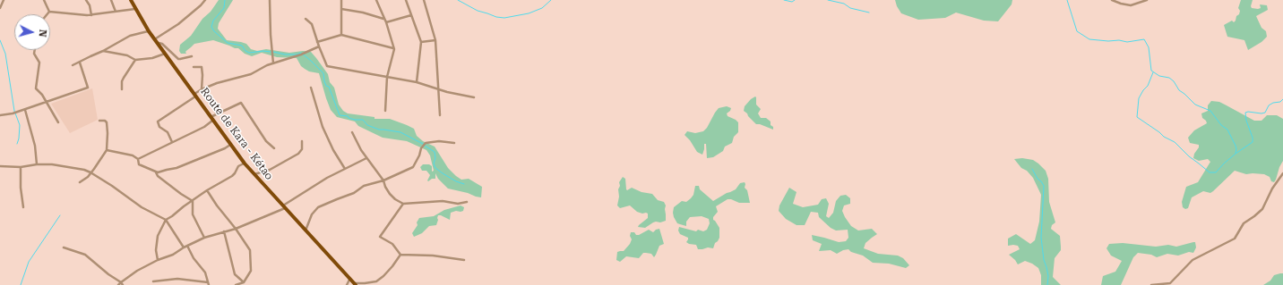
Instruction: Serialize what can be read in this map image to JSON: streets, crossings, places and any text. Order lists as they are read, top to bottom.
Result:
{
  "streets": {
    "main road": ["Route de Kara - Kétao"]
  },
  "north": "right"
}
